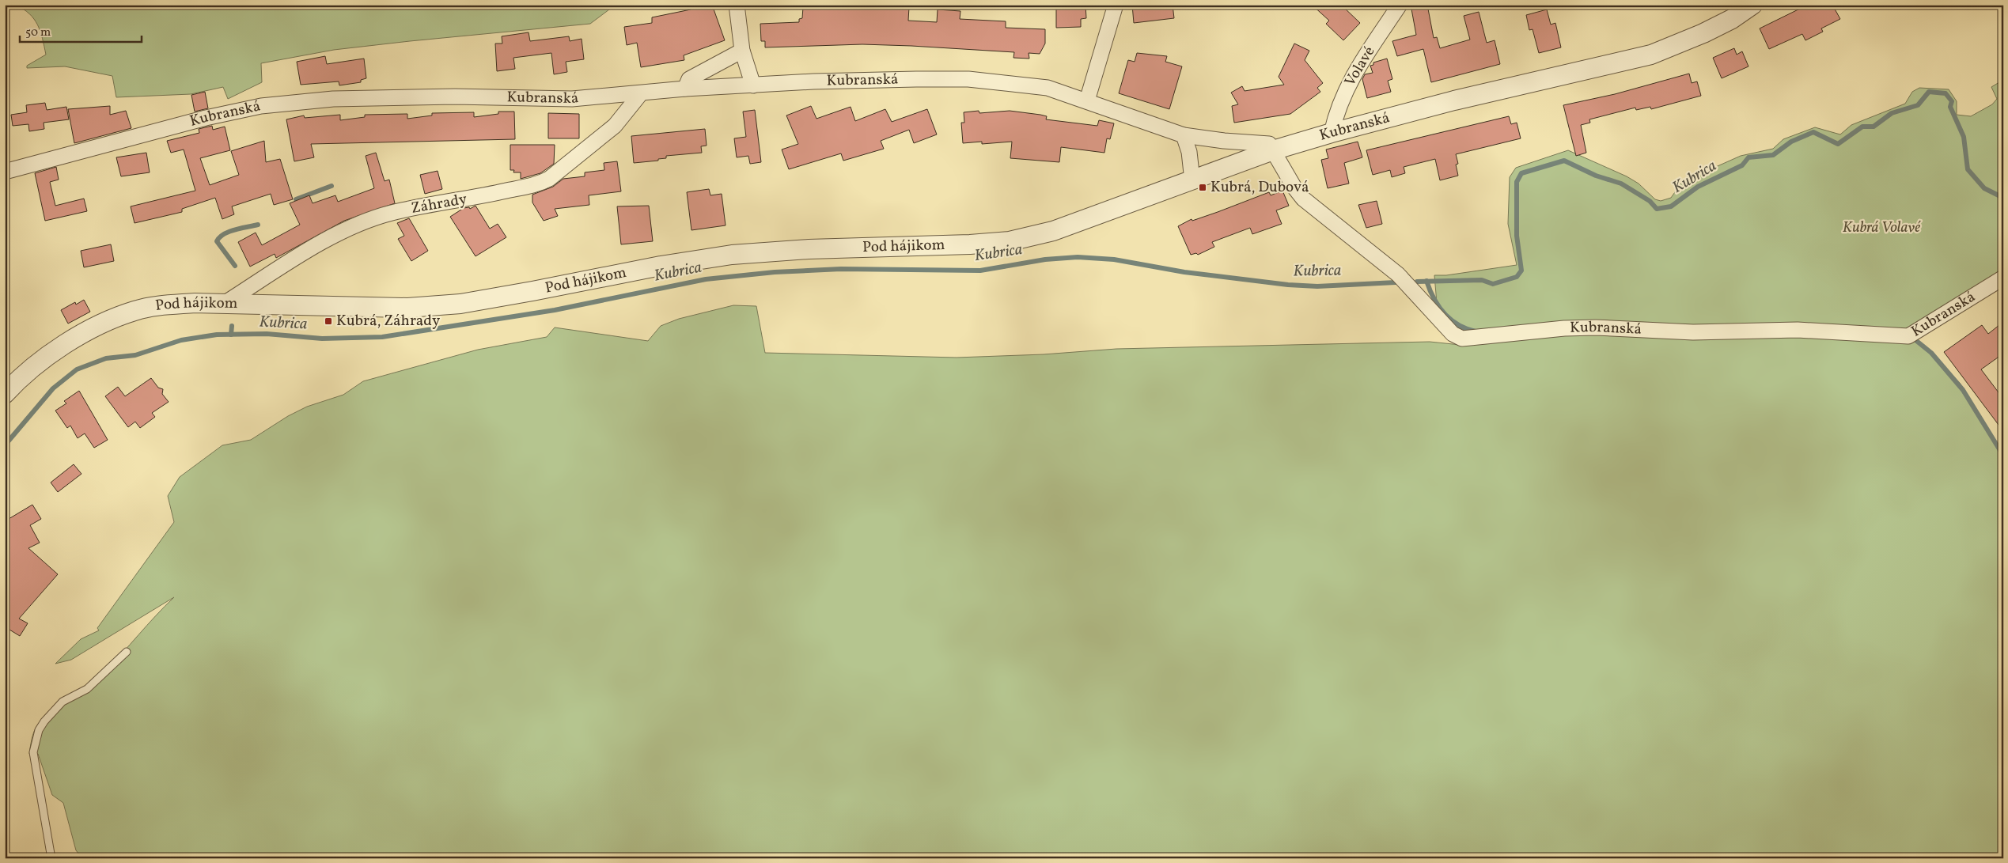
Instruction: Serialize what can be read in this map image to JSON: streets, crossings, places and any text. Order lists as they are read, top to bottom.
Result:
{
  "streets": {
    "street": [
      "Volavé",
      "Kubranská",
      "Záhrady",
      "Pod hájikom"
    ]
  },
  "crossings": [
    ["Volavé", "Kubranská"],
    ["Kubranská", "Záhrady"],
    ["Kubranská", "Pod hájikom"],
    ["Záhrady", "Pod hájikom"]
  ],
  "water": ["Kubrica"],
  "parks": ["Kubrá Volavé"],
  "places": {
    "transit": ["Kubrá, Dubová", "Kubrá, Záhrady"]
  },
  "scale_bar": "50 m"
}
